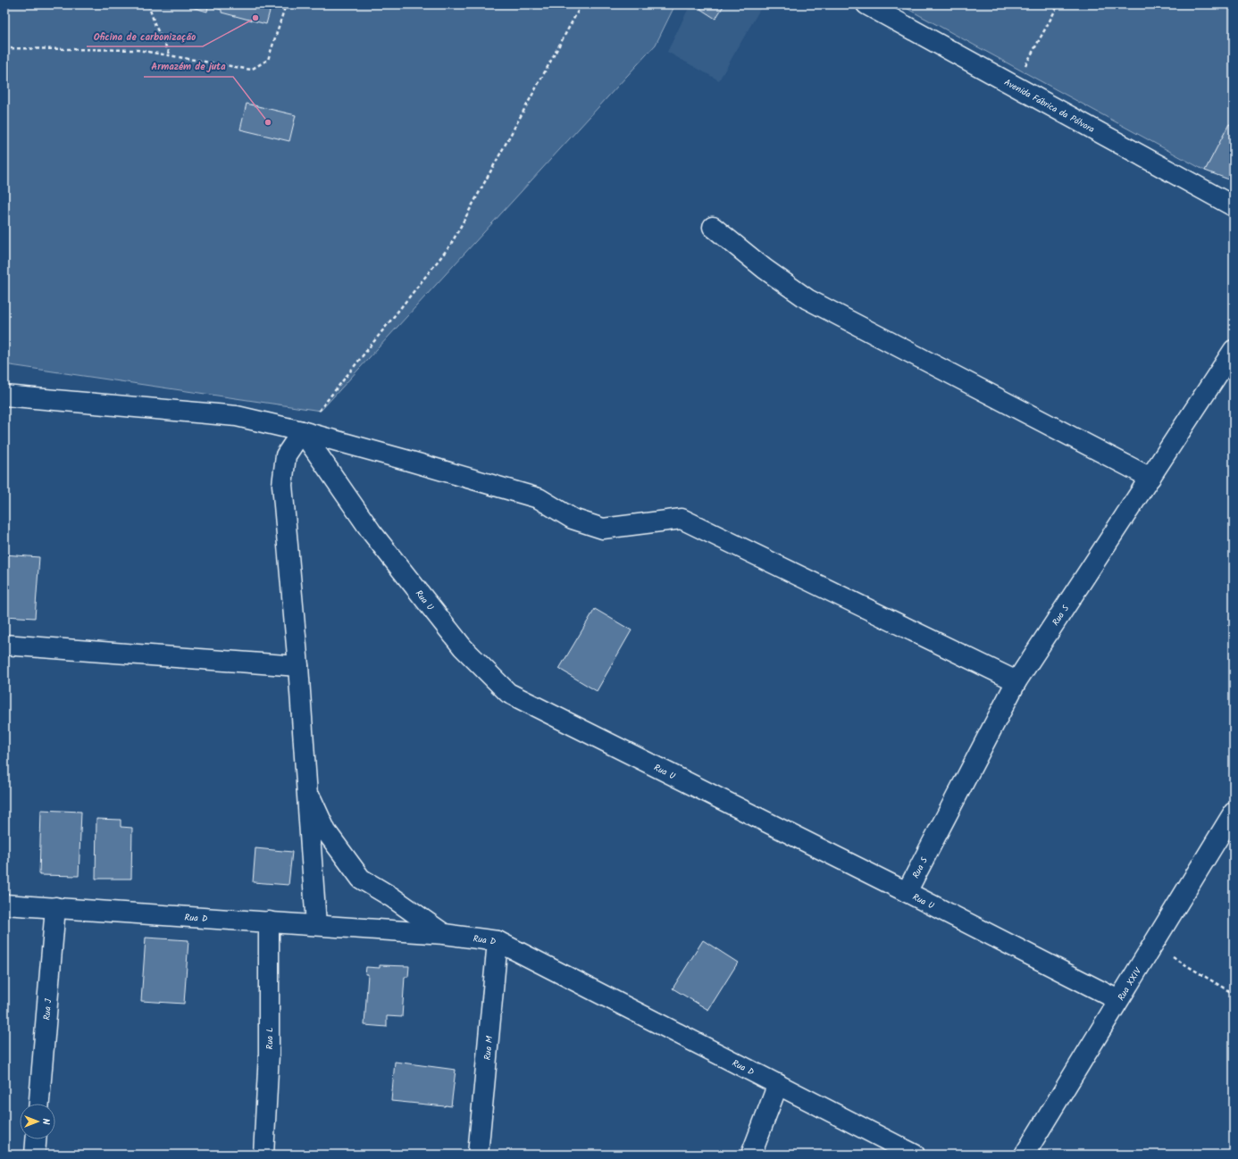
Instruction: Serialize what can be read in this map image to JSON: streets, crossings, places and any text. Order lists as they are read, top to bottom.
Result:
{
  "streets": {
    "street": [
      "Avenida Fábrica da Pólvora",
      "Rua U",
      "Rua S",
      "Rua D",
      "Rua XXIV",
      "Rua J",
      "Rua L",
      "Rua M"
    ]
  },
  "crossings": [
    ["Rua U", "Rua S"],
    ["Rua U", "Rua XXIV"],
    ["Rua D", "Rua J"],
    ["Rua D", "Rua L"],
    ["Rua D", "Rua M"]
  ],
  "places": ["Oficina de carbonização", "Armazém de juta"],
  "north": "right"
}
